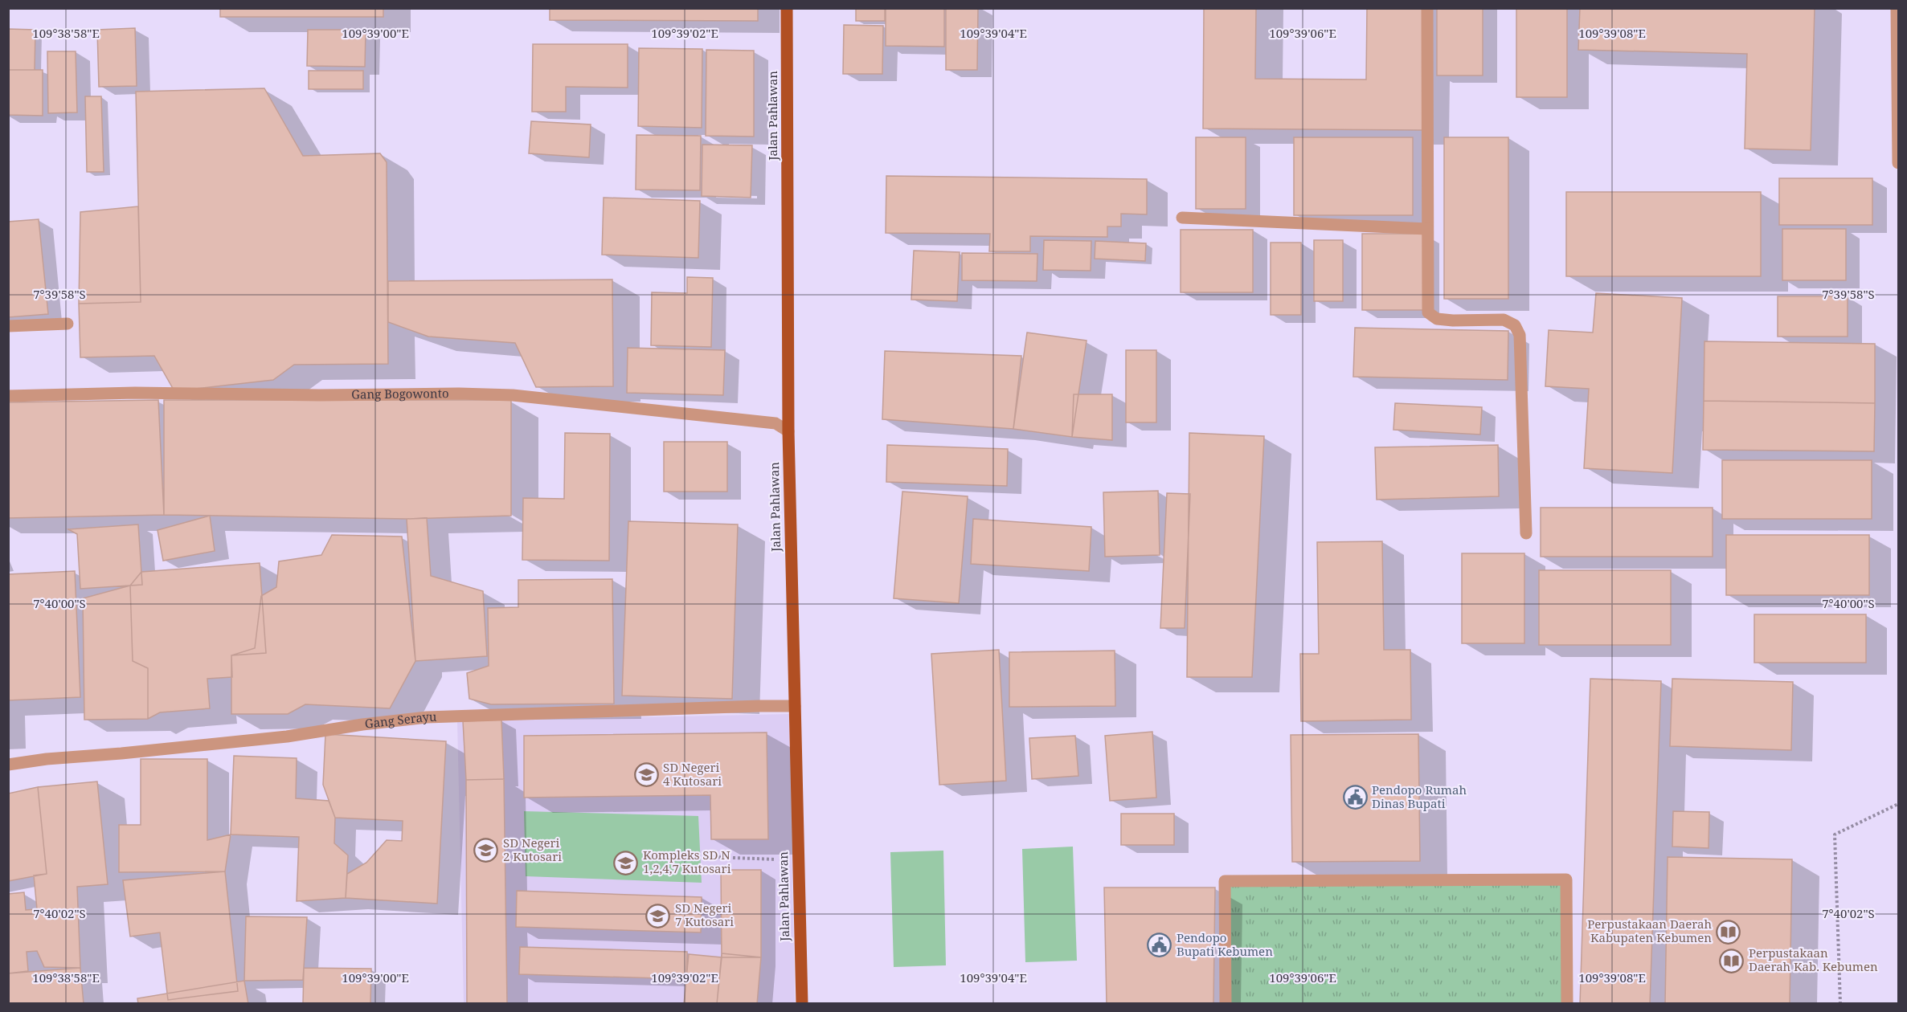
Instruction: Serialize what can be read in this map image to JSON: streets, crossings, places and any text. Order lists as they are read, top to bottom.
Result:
{
  "streets": {
    "main road": ["Jalan Pahlawan"],
    "street": ["Gang Bogowonto", "Gang Serayu"]
  },
  "crossings": [
    ["Jalan Pahlawan", "Gang Bogowonto"],
    ["Jalan Pahlawan", "Gang Serayu"]
  ],
  "places": {
    "school or university": [
      "SD Negeri 4 Kutosari",
      "SD Negeri 2 Kutosari",
      "Kompleks SD N 1,2,4,7 Kutosari",
      "SD Negeri 7 Kutosari"
    ],
    "public building": ["Pendopo Rumah Dinas Bupati", "Pendopo Bupati Kebumen"],
    "library": ["Perpustakaan Daerah Kabupaten Kebumen", "Perpustakaan Daerah Kab. Kebumen"]
  },
  "coordinates": [
    "109°38'58\"E",
    "109°39'00\"E",
    "109°39'02\"E",
    "109°39'04\"E",
    "109°39'06\"E",
    "109°39'08\"E",
    "7°39'58\"S",
    "7°40'00\"S",
    "7°40'02\"S"
  ]
}
